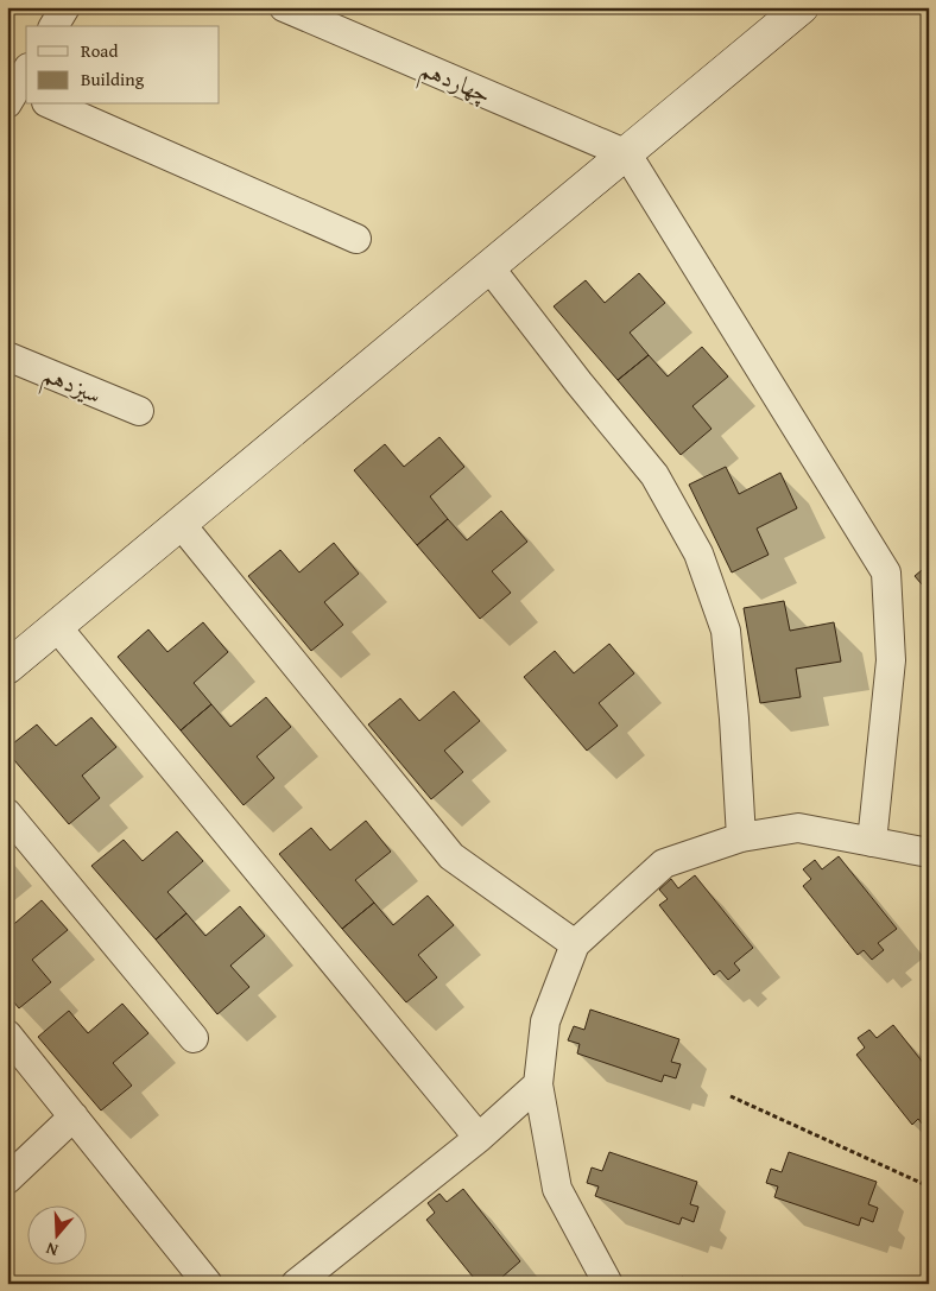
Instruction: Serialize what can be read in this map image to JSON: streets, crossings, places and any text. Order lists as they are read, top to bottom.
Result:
{
  "streets": {
    "street": ["چهاردهم", "سیزدهم"]
  },
  "legend": ["Road", "Building"],
  "north": "bottom"
}
